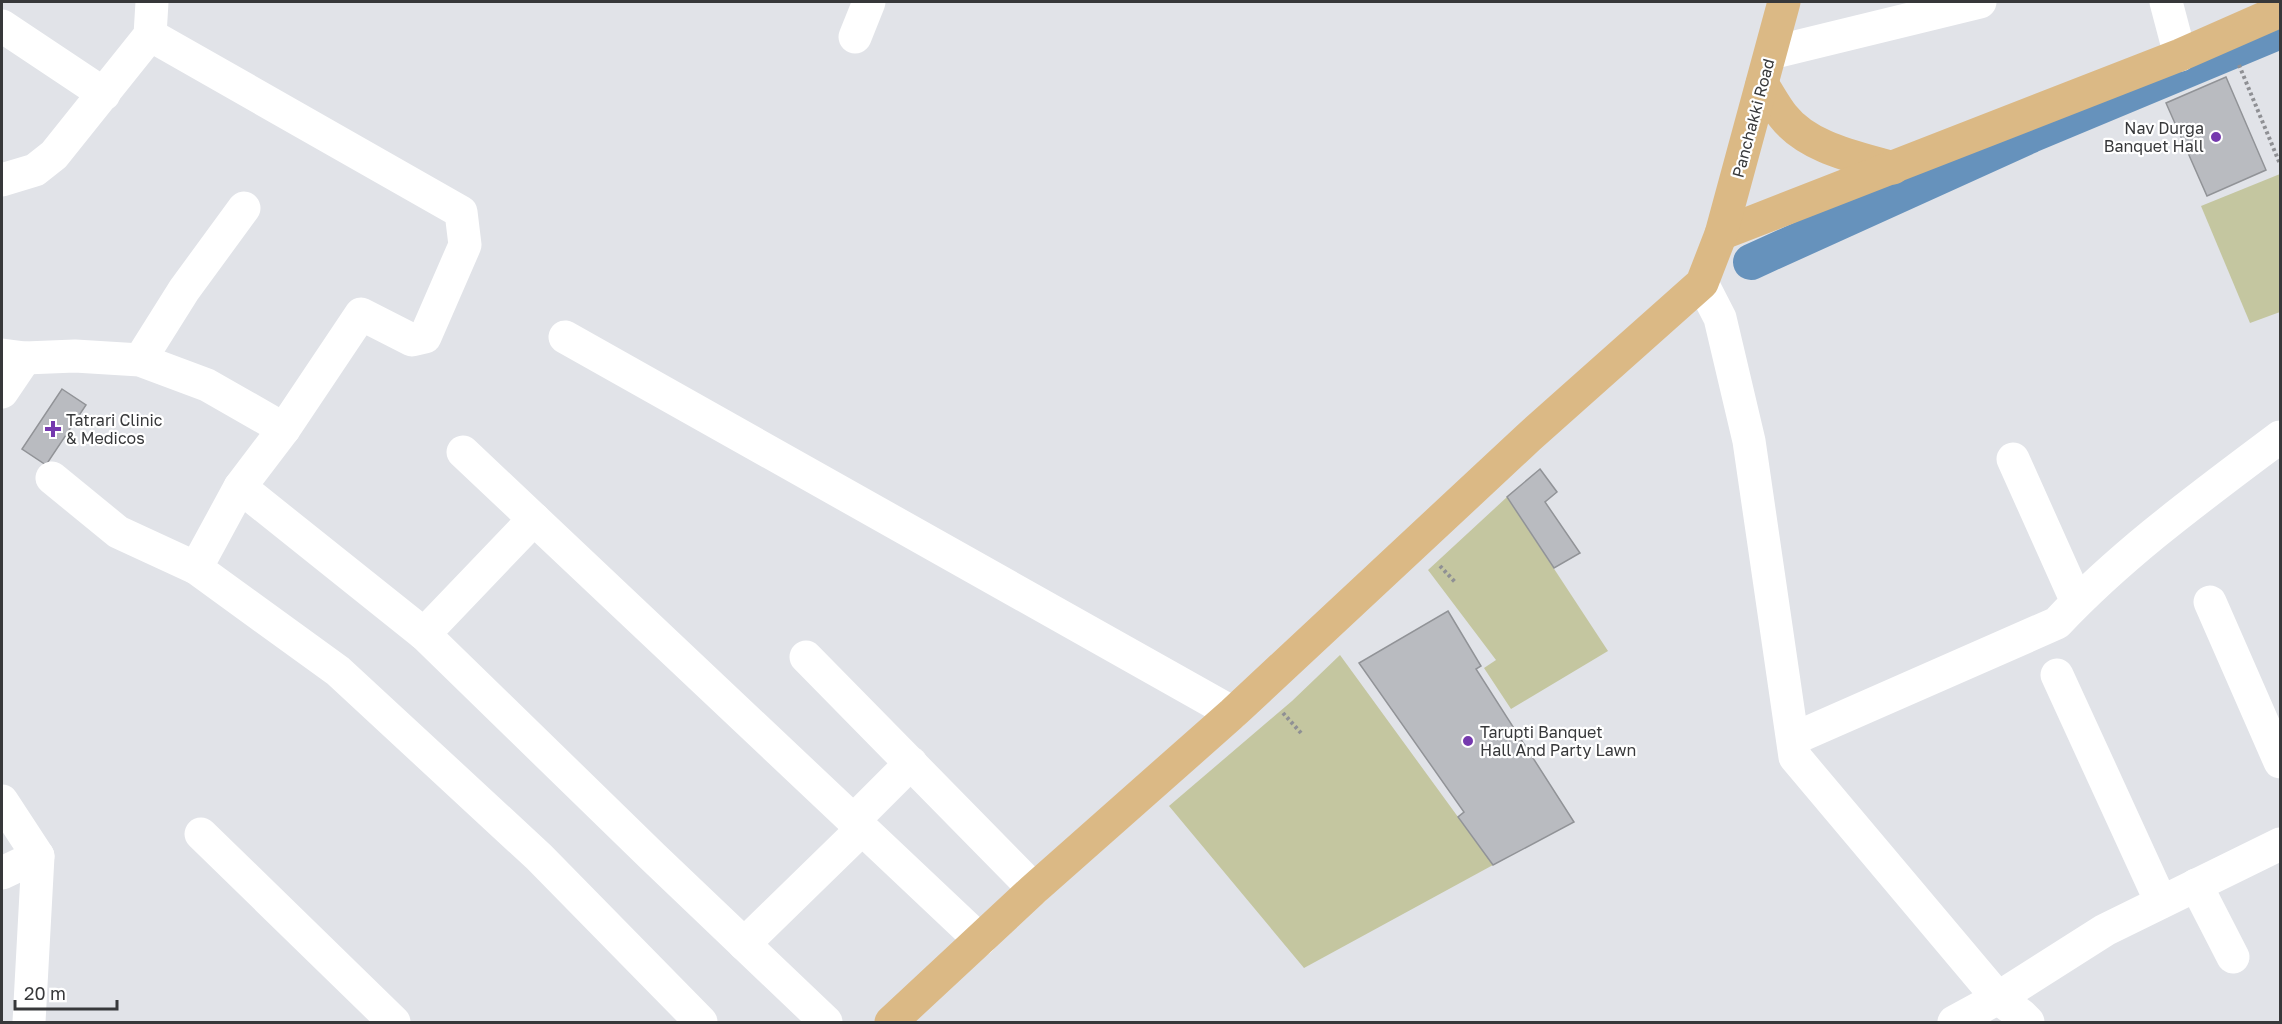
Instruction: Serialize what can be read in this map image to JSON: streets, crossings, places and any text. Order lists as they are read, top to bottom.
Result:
{
  "streets": {
    "main road": ["Panchakki Road"]
  },
  "places": {
    "other": ["Nav Durga Banquet Hall", "Tarupti Banquet Hall And Party Lawn"],
    "health": ["Tatrari Clinic & Medicos"]
  },
  "scale_bar": "20 m"
}
